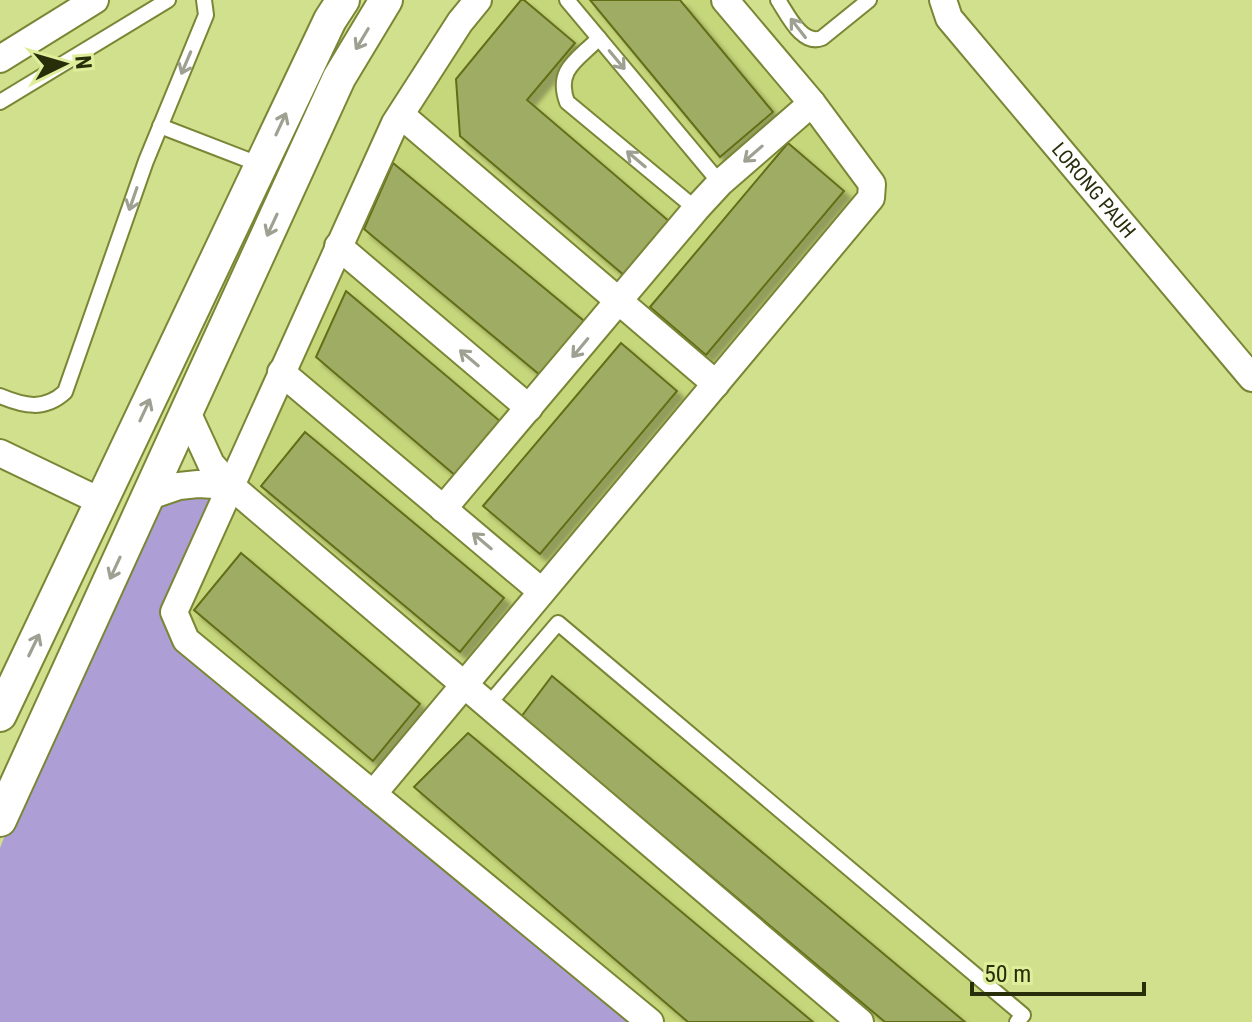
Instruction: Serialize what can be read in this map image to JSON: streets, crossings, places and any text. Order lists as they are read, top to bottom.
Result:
{
  "streets": {
    "street": ["LORONG PAUH"]
  },
  "scale_bar": "50 m",
  "north": "right"
}
